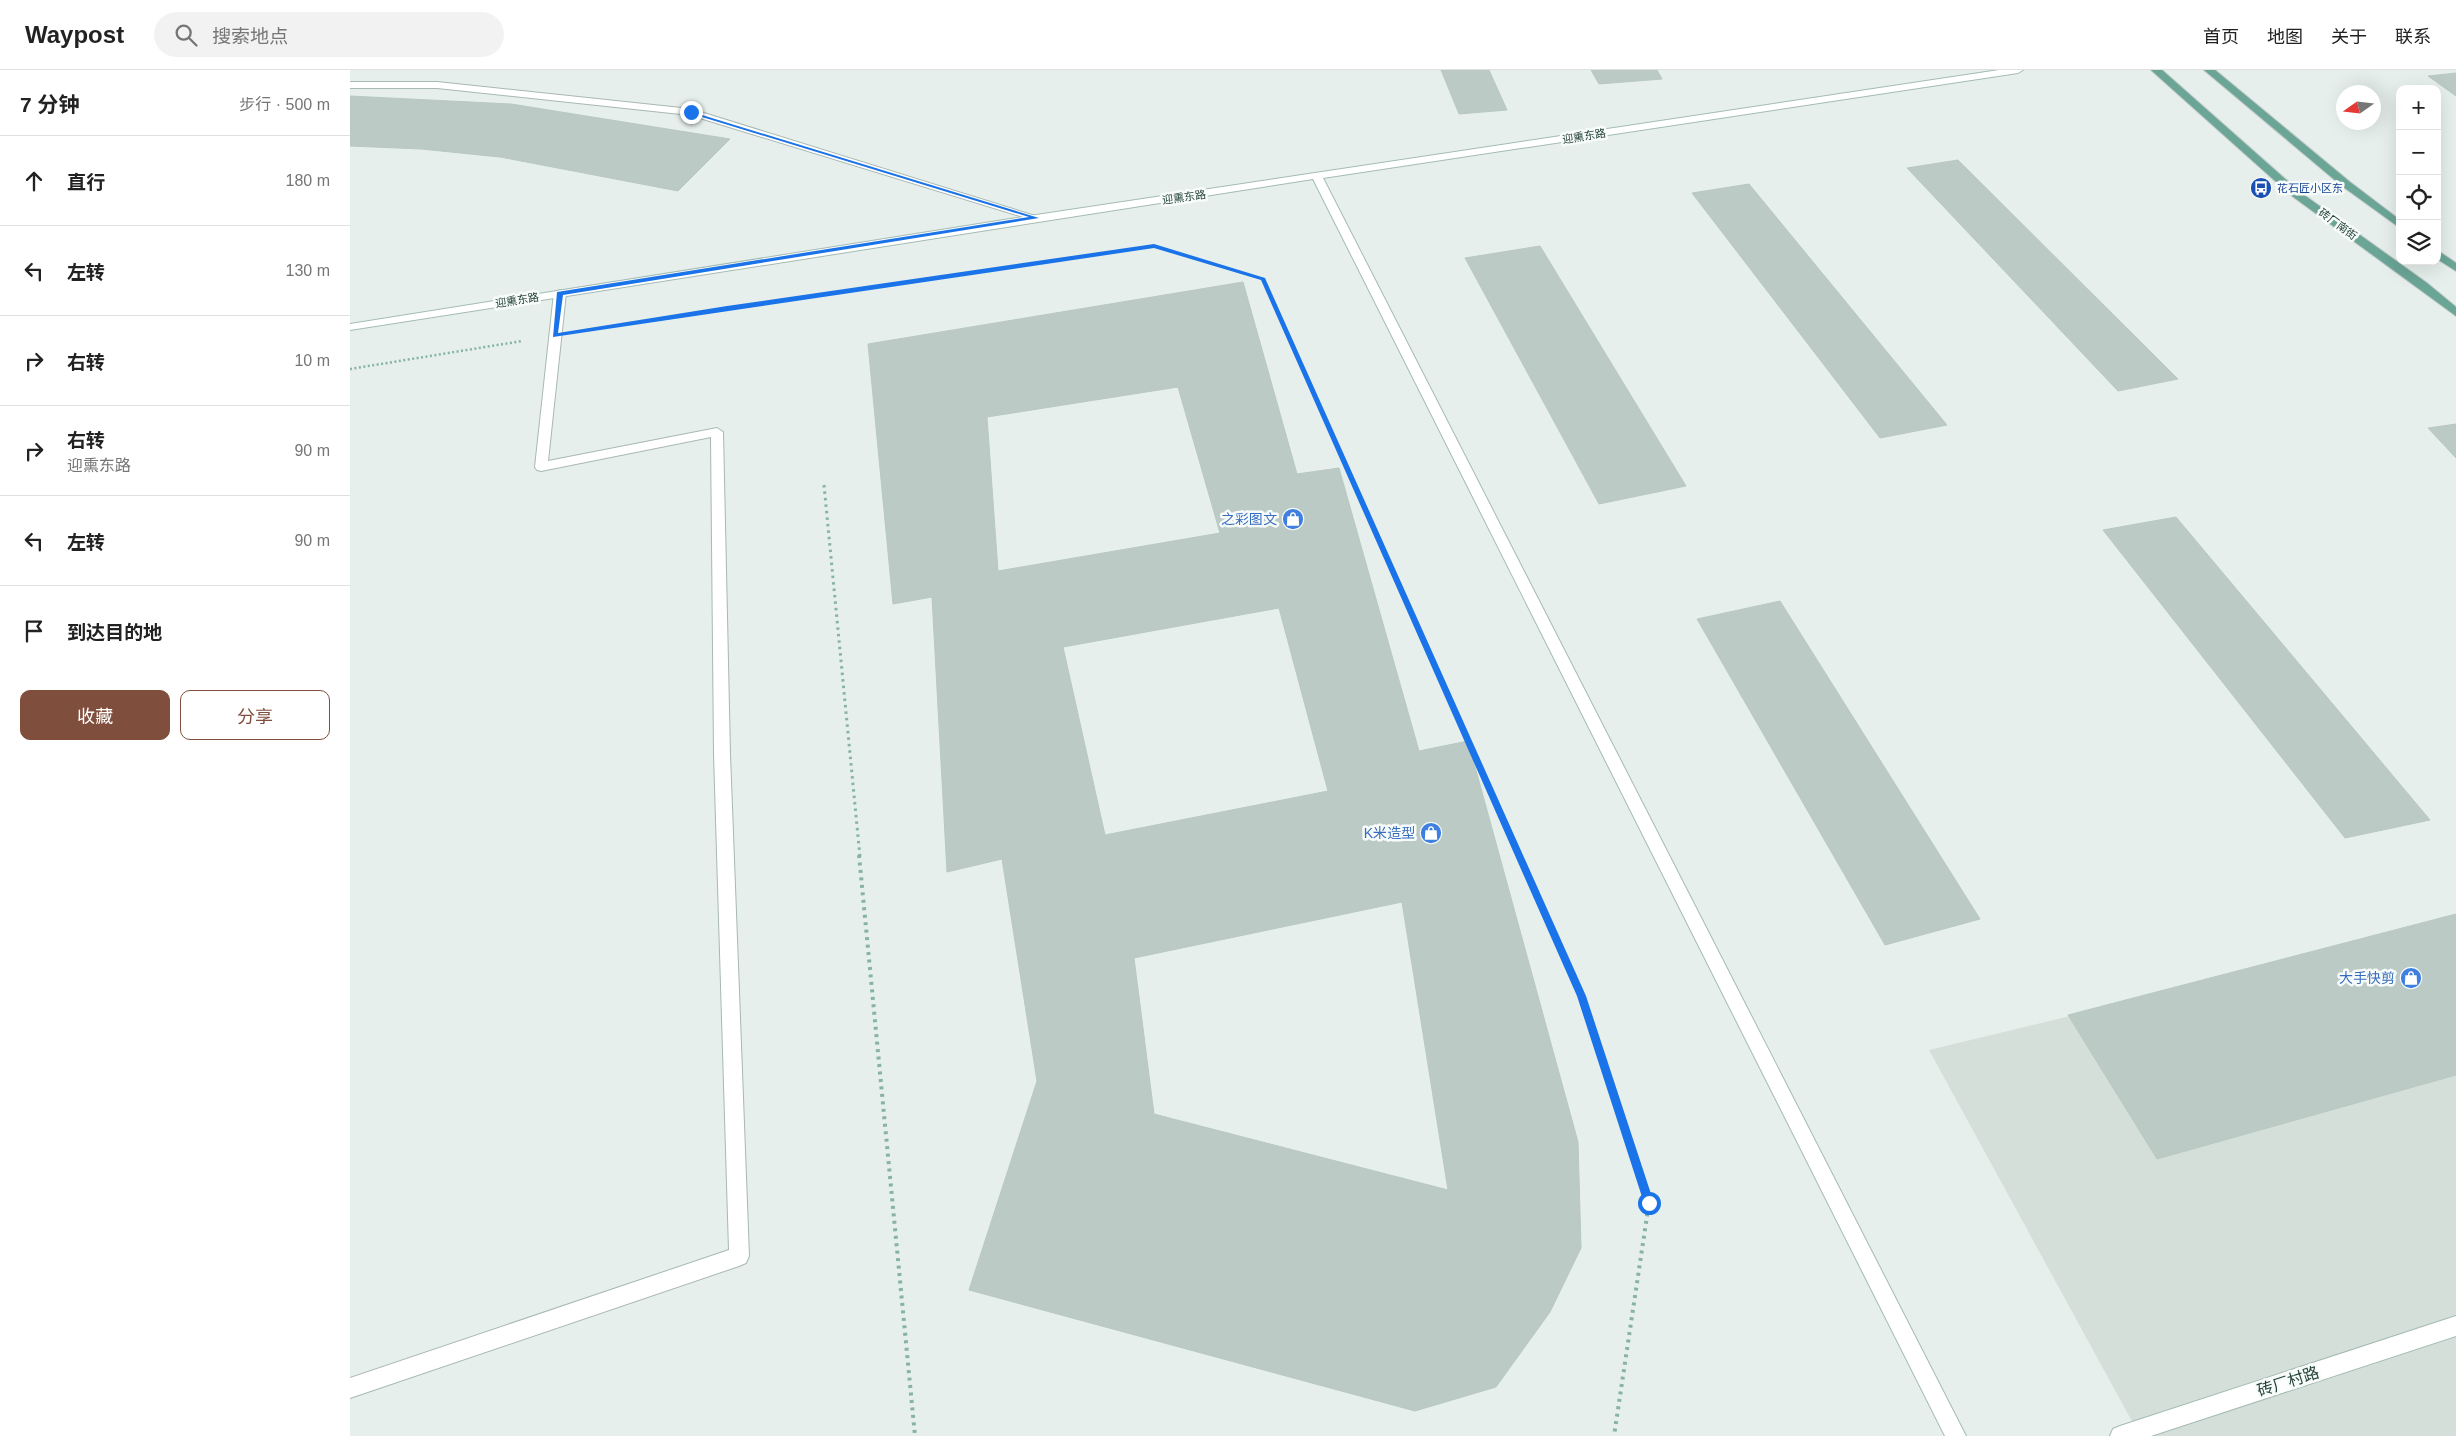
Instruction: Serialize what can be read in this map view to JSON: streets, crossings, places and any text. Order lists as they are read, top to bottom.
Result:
{
  "streets": {
    "main road": ["砖厂南街"],
    "street": ["迎熏东路", "砖厂村路"]
  },
  "places": {
    "bus stop": ["花石匠小区东"],
    "shop": ["之彩图文", "K米造型", "大手快剪"]
  },
  "north": "left",
  "page": {
    "header": "Waypost",
    "search": "搜索地点",
    "nav": [
      "首页",
      "地图",
      "关于",
      "联系"
    ],
    "heading": ["7 分钟", "步行 · 500 m"],
    "map_buttons": ["+", "−"],
    "list": [
      ["直行", "180 m"],
      ["左转", "130 m"],
      ["右转", "10 m"],
      ["右转", "迎熏东路", "90 m"],
      ["左转", "90 m"],
      "到达目的地"
    ],
    "buttons": ["收藏", "分享"]
  }
}
